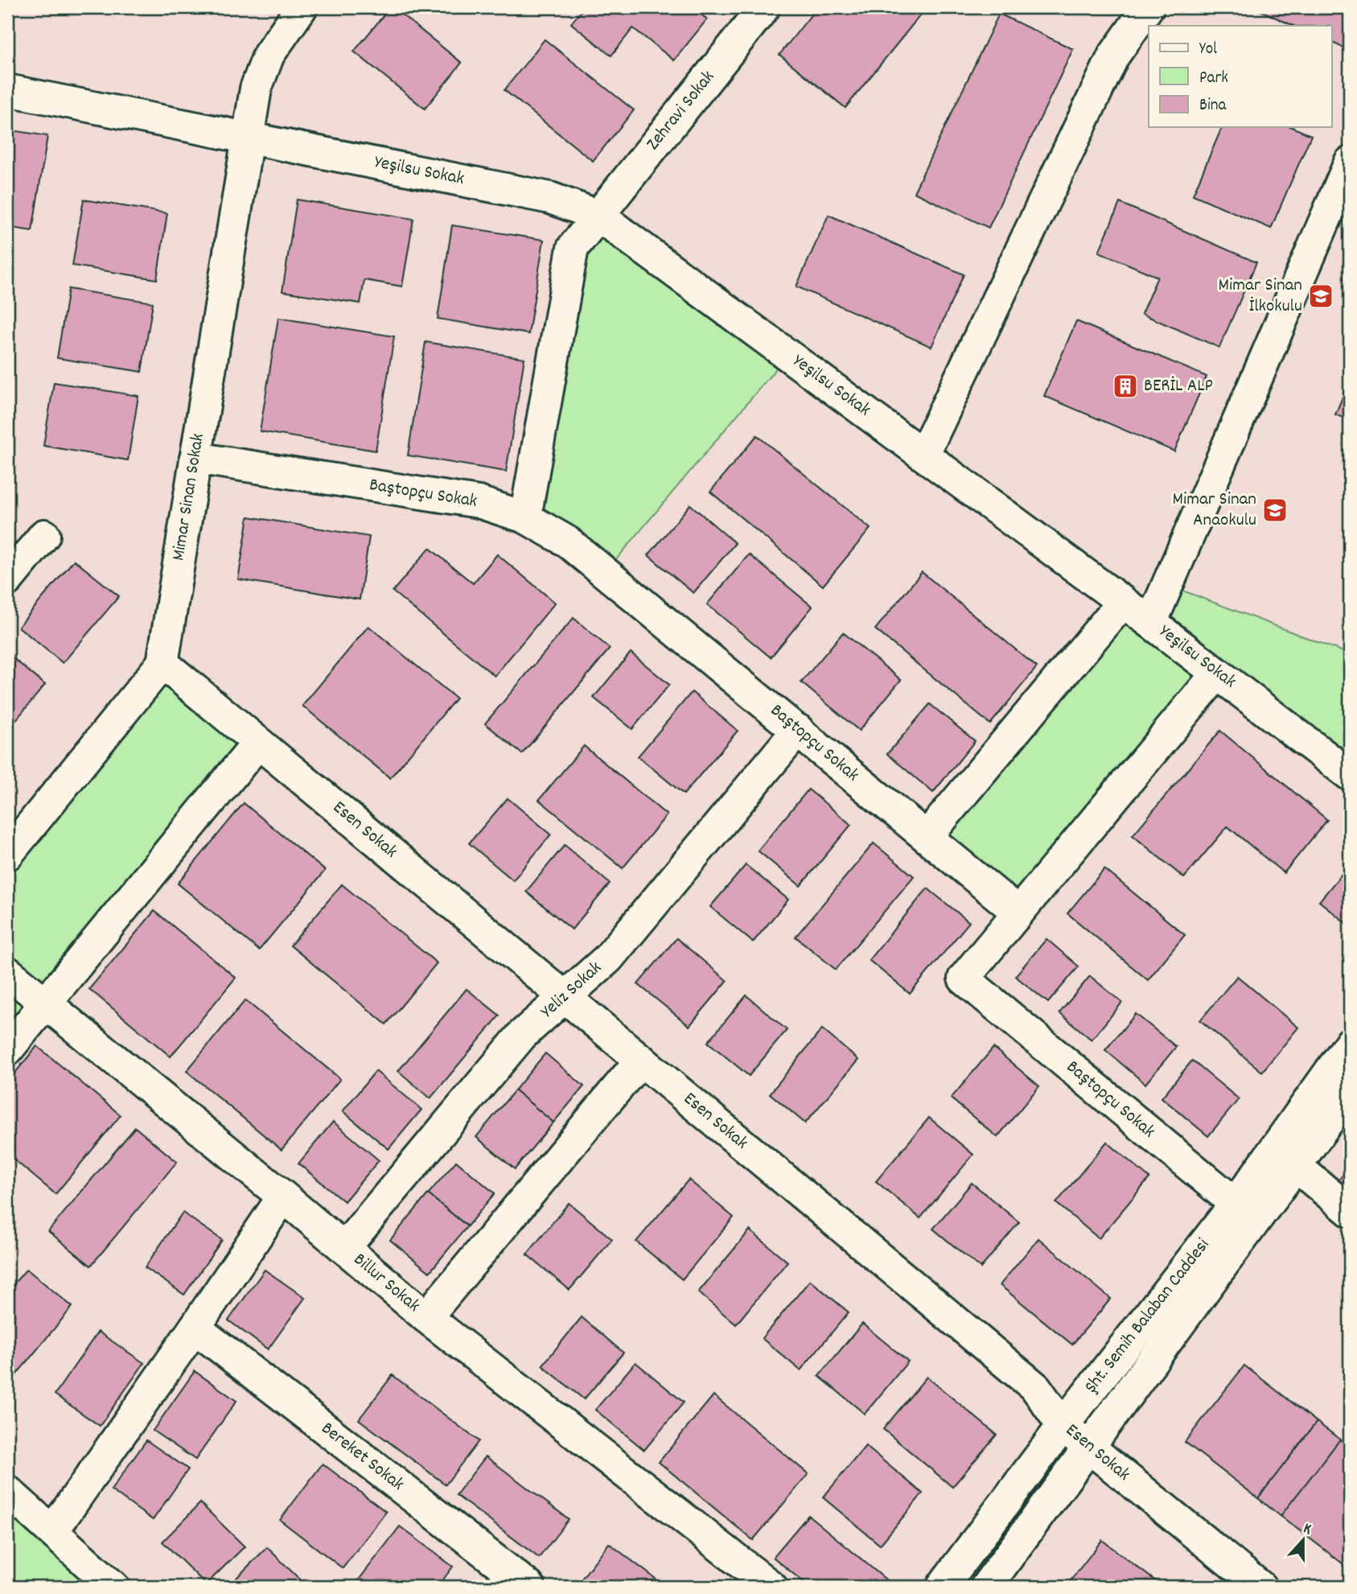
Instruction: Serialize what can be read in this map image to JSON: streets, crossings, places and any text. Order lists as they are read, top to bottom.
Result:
{
  "streets": {
    "street": [
      "Zehravi Sokak",
      "Yeşilsu Sokak",
      "Baştopçu Sokak",
      "Mimar Sinan Sokak",
      "Esen Sokak",
      "Yeliz Sokak",
      "Billur Sokak",
      "Şht. Semih Balaban Caddesi",
      "Bereket Sokak"
    ]
  },
  "crossings": [
    ["Zehravi Sokak", "Yeşilsu Sokak"],
    ["Zehravi Sokak", "Baştopçu Sokak"],
    ["Yeşilsu Sokak", "Mimar Sinan Sokak"],
    ["Baştopçu Sokak", "Mimar Sinan Sokak"],
    ["Baştopçu Sokak", "Yeliz Sokak"],
    ["Baştopçu Sokak", "Şht. Semih Balaban Caddesi"],
    ["Mimar Sinan Sokak", "Esen Sokak"],
    ["Esen Sokak", "Yeliz Sokak"],
    ["Esen Sokak", "Şht. Semih Balaban Caddesi"],
    ["Yeliz Sokak", "Billur Sokak"]
  ],
  "places": {
    "school or university": ["Mimar Sinan İlkokulu", "Mimar Sinan Anaokulu"],
    "building": ["BERİL ALP"]
  },
  "legend": ["Yol", "Park", "Bina"],
  "north": "top"
}
